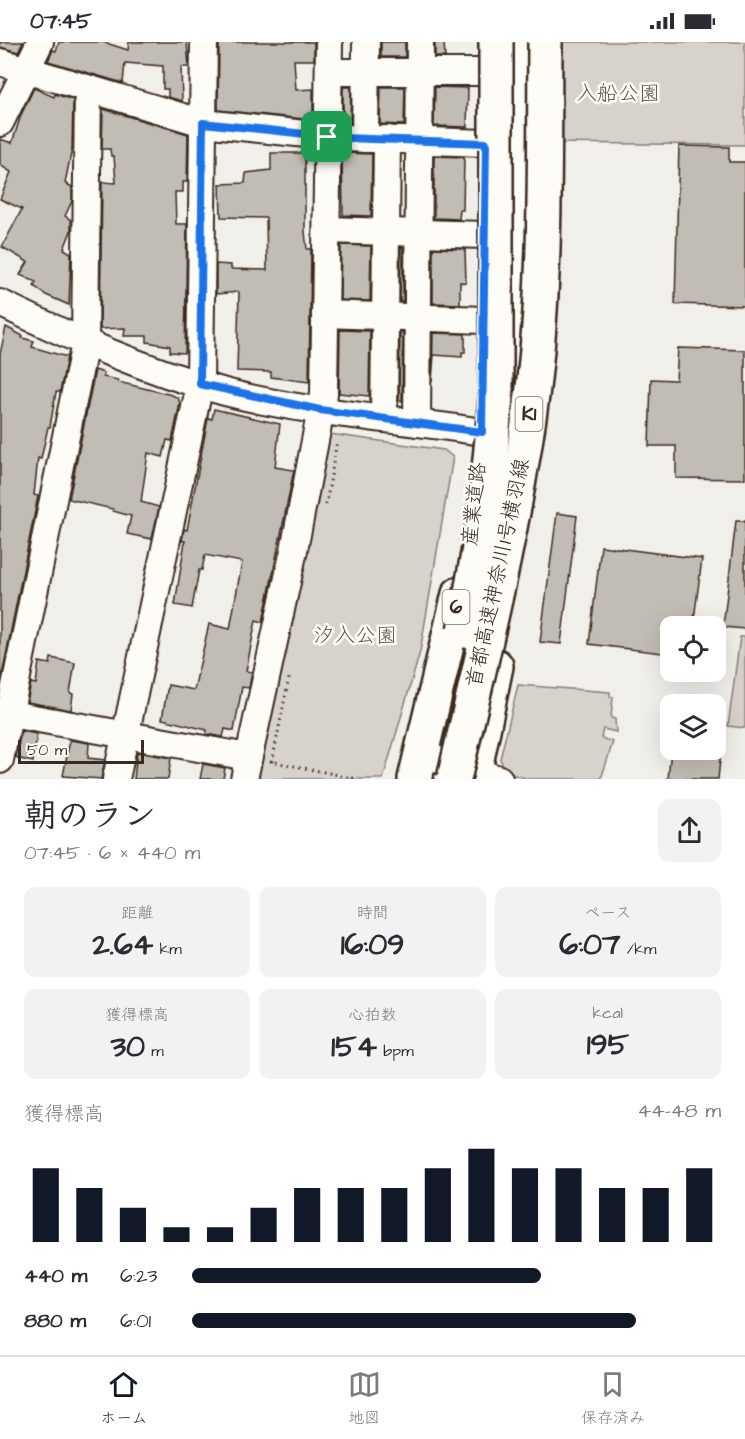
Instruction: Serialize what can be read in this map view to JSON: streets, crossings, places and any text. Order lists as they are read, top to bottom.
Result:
{
  "streets": {
    "main road": [
      "K1",
      "産業道路",
      "首都高速神奈川1号横羽線",
      "6"
    ]
  },
  "crossings": [
    ["産業道路", "首都高速神奈川1号横羽線"]
  ],
  "parks": ["入船公園", "汐入公園"],
  "scale_bar": "50 m",
  "page": {
    "status": "07:45",
    "scale": "50 m",
    "heading": ["朝のラン", "07:45 · 6 × 440 m"],
    "stats": [
      ["距離", "2.64 km"],
      ["時間", "16:09"],
      ["ペース", "6:07 /km"],
      ["獲得標高", "30 m"],
      ["心拍数", "154 bpm"],
      ["kcal", "195"]
    ],
    "chart": ["獲得標高", "44–48 m"],
    "list": [
      {
        "name": "440 m",
        "note": "6:23"
      },
      {
        "name": "880 m",
        "note": "6:01"
      }
    ],
    "tabs": ["ホーム", "地図", "保存済み"]
  }
}
